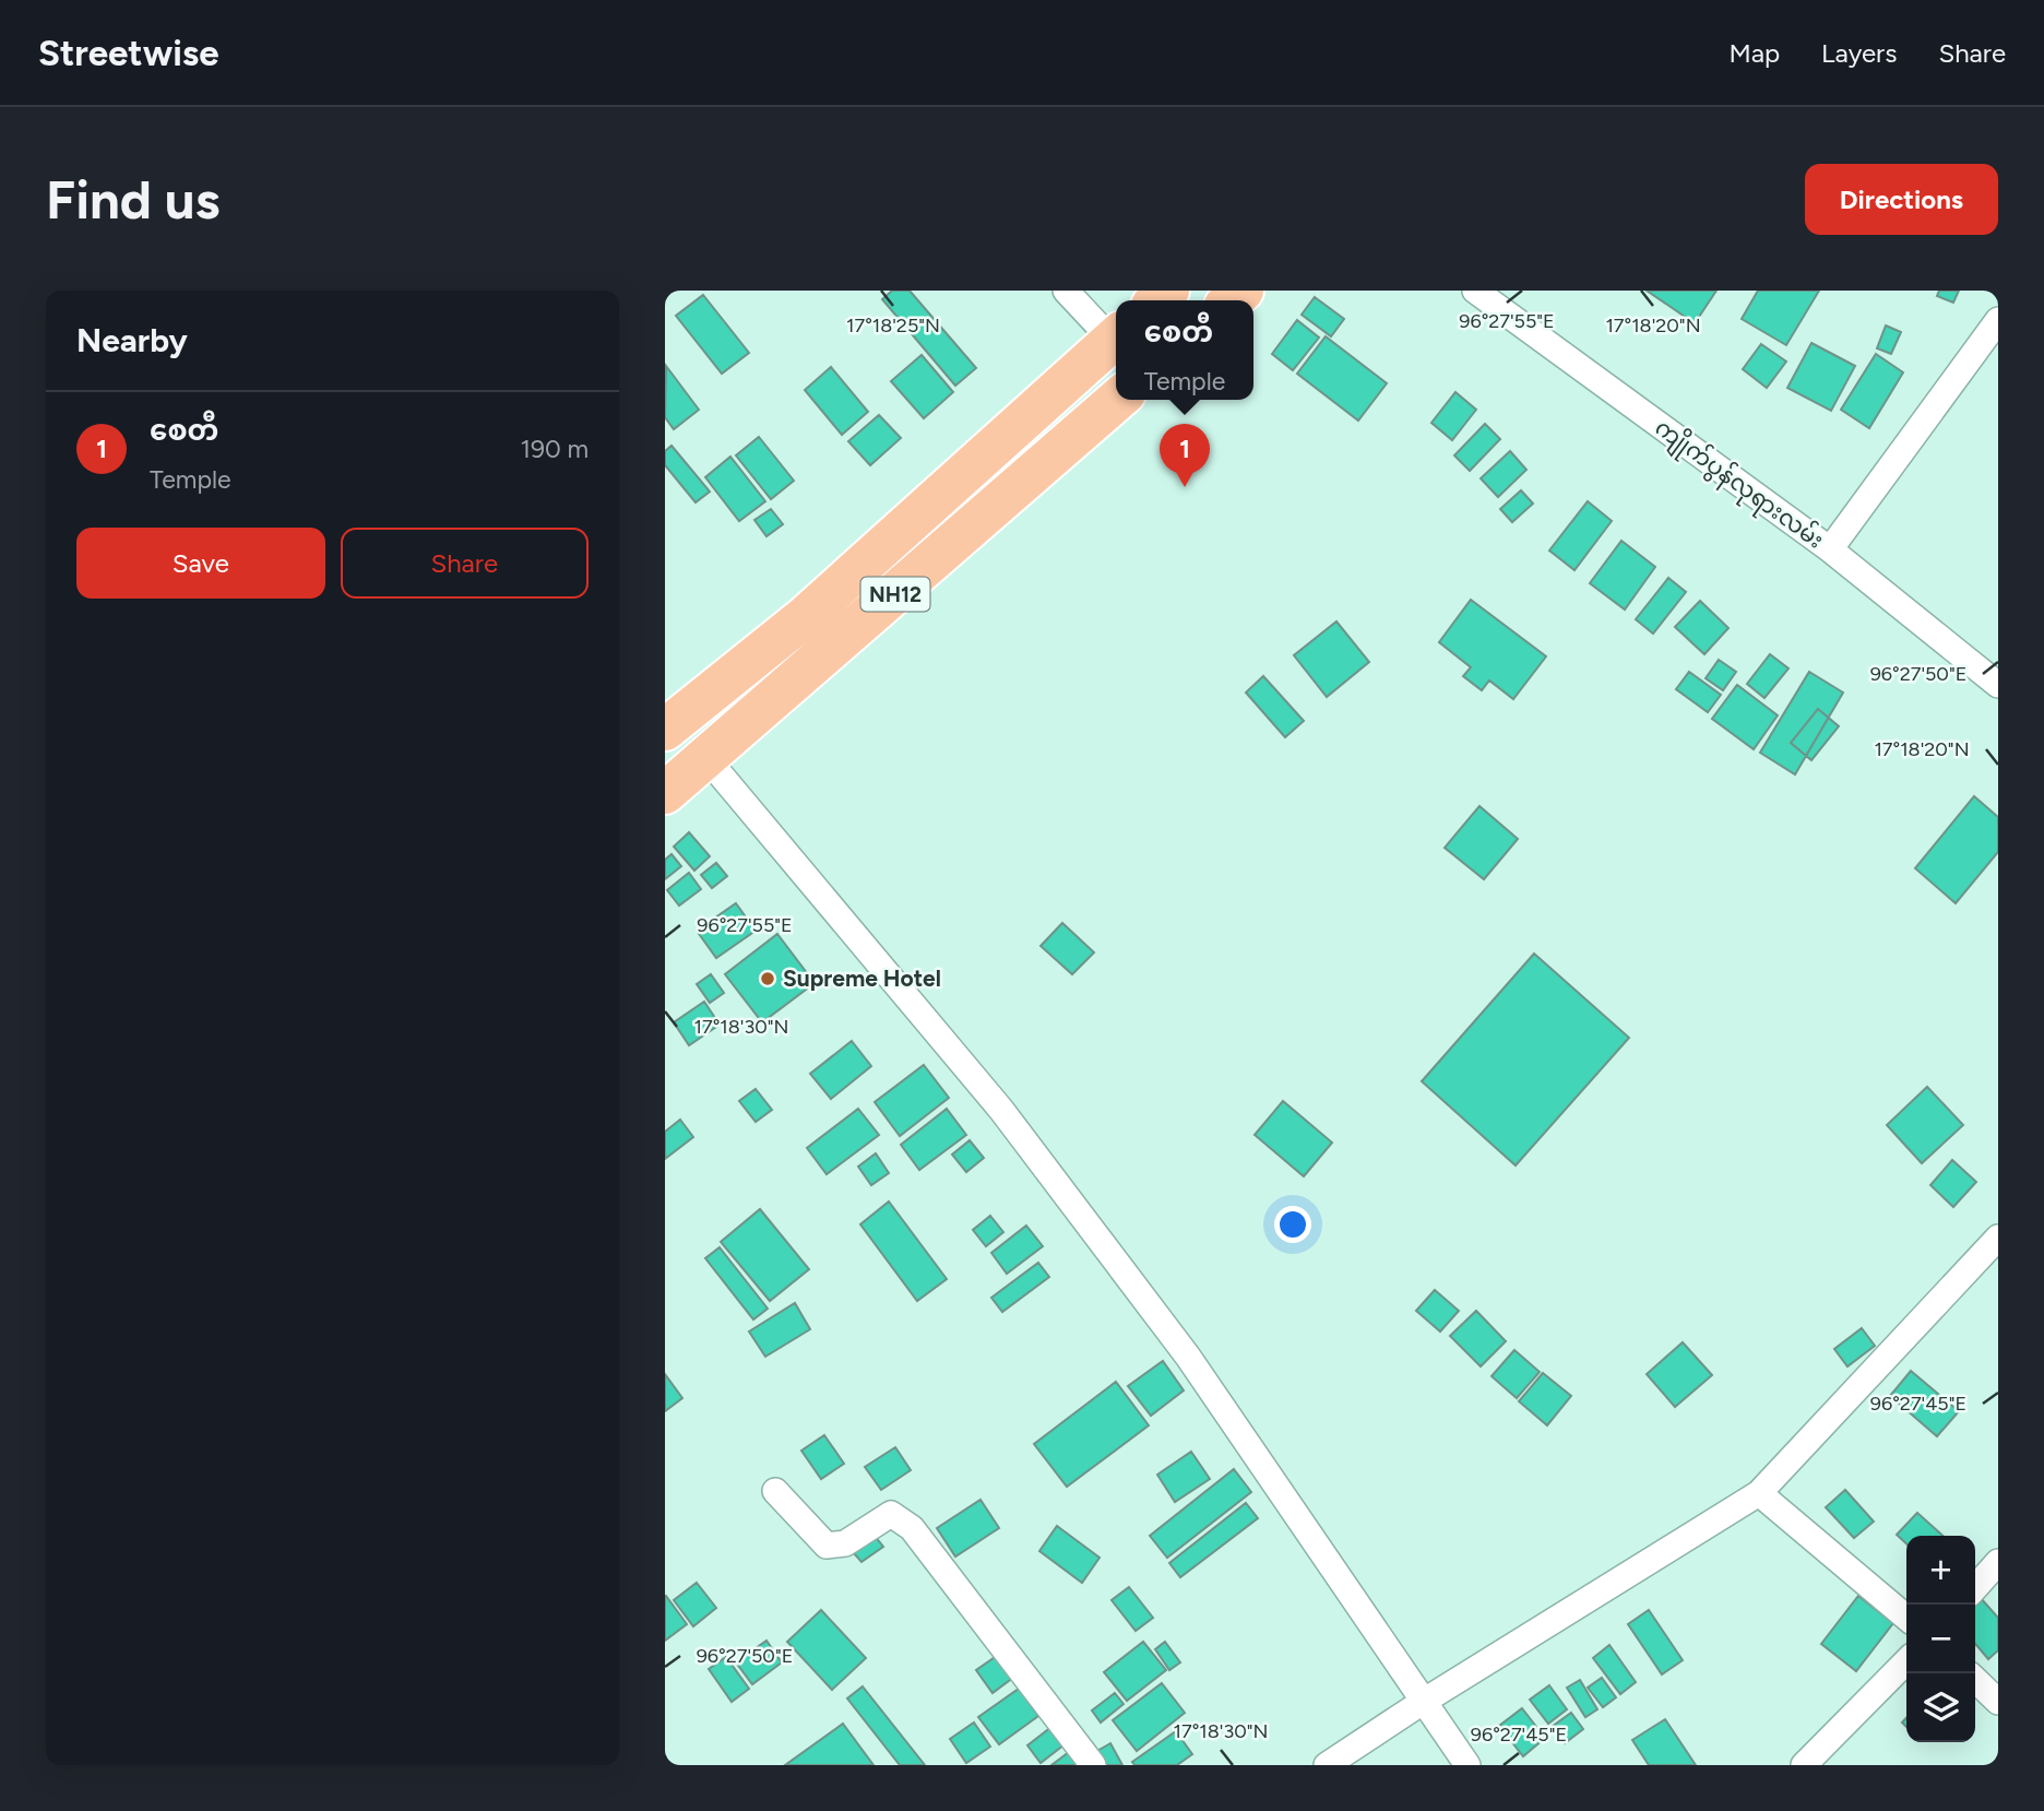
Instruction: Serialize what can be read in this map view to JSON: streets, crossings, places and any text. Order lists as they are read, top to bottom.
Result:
{
  "streets": {
    "highway": ["NH12"],
    "street": ["ကျိုက်ပွန်လုရားလမ်း"]
  },
  "places": ["Supreme Hotel"],
  "page": {
    "header": "Streetwise",
    "nav": ["Map", "Layers", "Share"],
    "buttons": [
      "Directions",
      ["Save", "Share"]
    ],
    "title": "Find us",
    "heading": "Nearby",
    "popup": ["စေတီ", "Temple"],
    "list": [
      {
        "mark": "1",
        "name": "စေတီ",
        "note": "Temple",
        "value": "190 m"
      }
    ],
    "pins": "1",
    "map_buttons": ["+", "−"]
  },
  "coordinates": [
    "96°27'55\"E",
    "17°18'25\"N",
    "17°18'20\"N",
    "96°27'50\"E",
    "17°18'30\"N",
    "96°27'45\"E"
  ]
}
